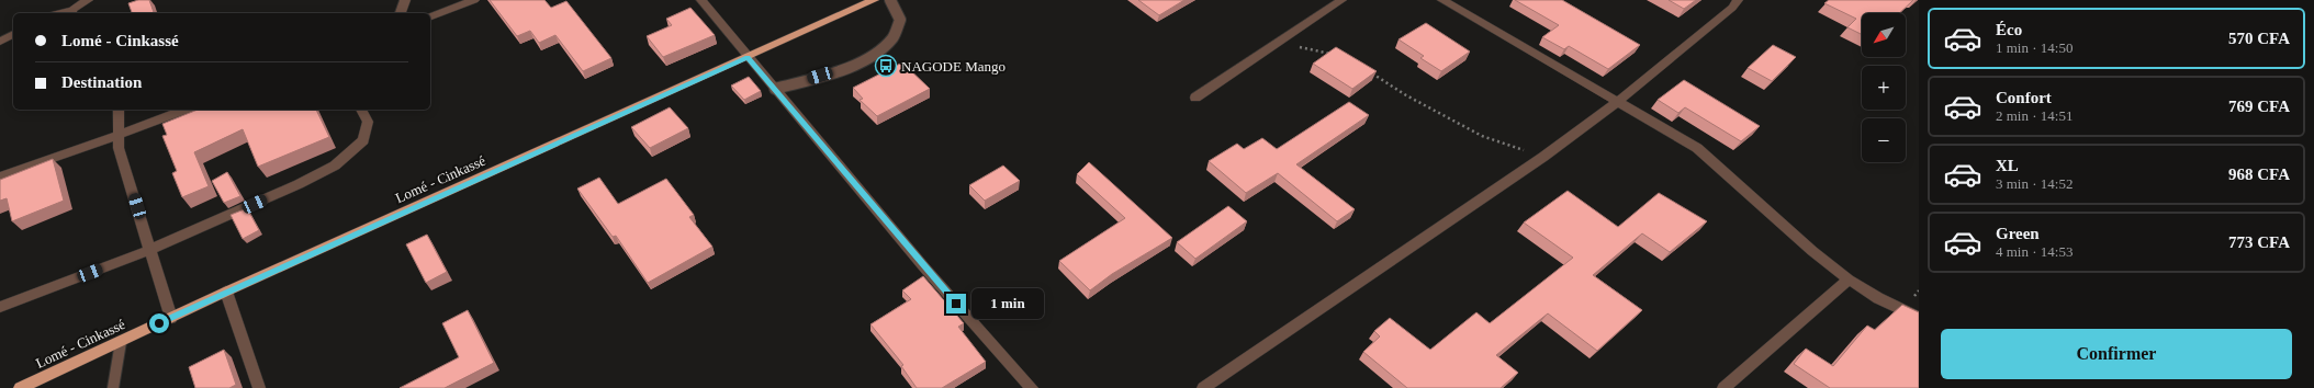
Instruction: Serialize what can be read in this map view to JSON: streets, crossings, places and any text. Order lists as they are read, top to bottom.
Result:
{
  "streets": {
    "highway": ["Lomé - Cinkassé"]
  },
  "places": {
    "bus stop": ["NAGODE Mango"]
  },
  "north": "bottom left",
  "page": {
    "list": [
      {
        "name": "Éco",
        "note": "1 min · 14:50",
        "value": "570 CFA"
      },
      {
        "name": "Confort",
        "note": "2 min · 14:51",
        "value": "769 CFA"
      },
      {
        "name": "XL",
        "note": "3 min · 14:52",
        "value": "968 CFA"
      },
      {
        "name": "Green",
        "note": "4 min · 14:53",
        "value": "773 CFA"
      }
    ],
    "map_buttons": ["+", "−"],
    "banner": ["Lomé - Cinkassé", "Destination"],
    "bubble": "1 min",
    "buttons": "Confirmer"
  }
}
